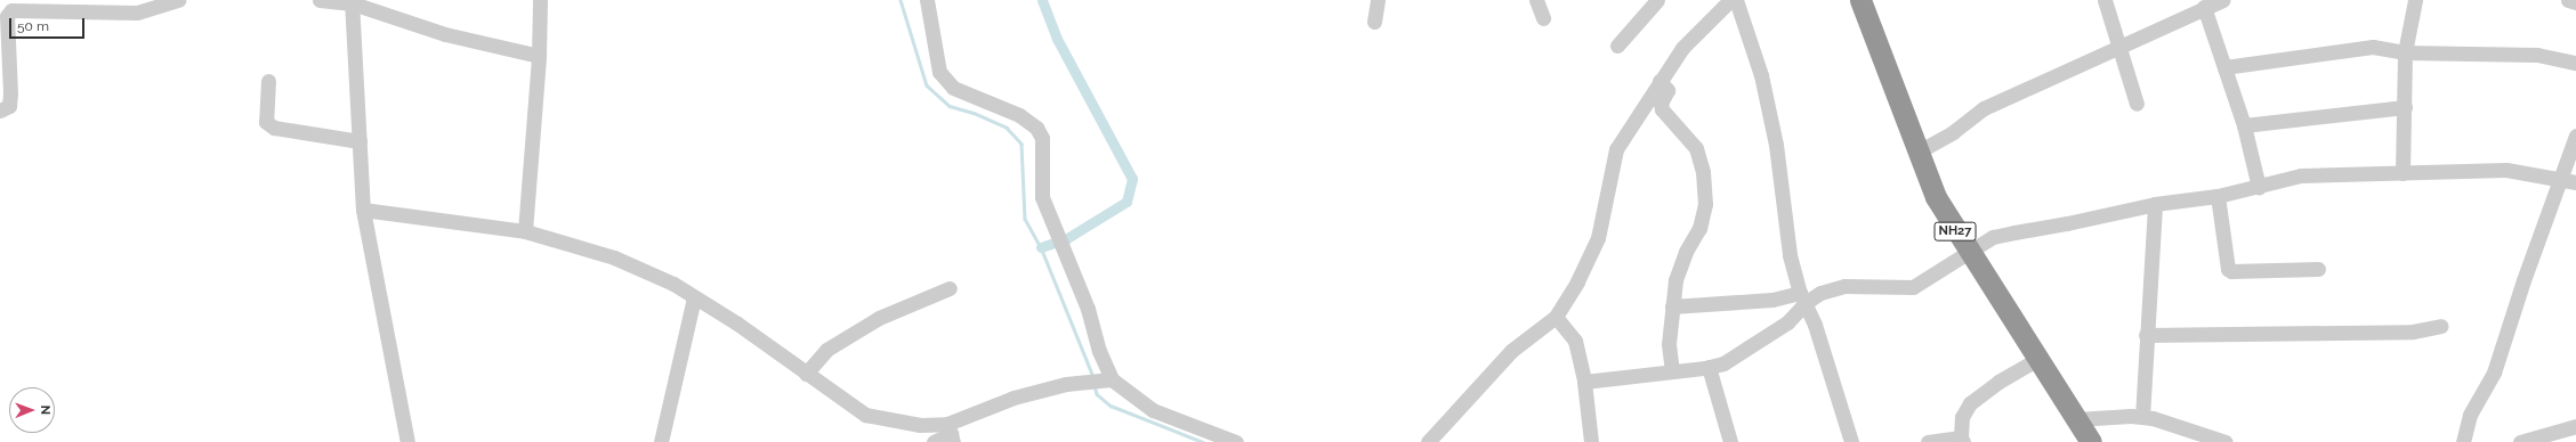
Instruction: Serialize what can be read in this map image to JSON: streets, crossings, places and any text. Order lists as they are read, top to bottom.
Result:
{
  "streets": {
    "highway": ["NH27"]
  },
  "scale_bar": "50 m",
  "north": "right"
}
